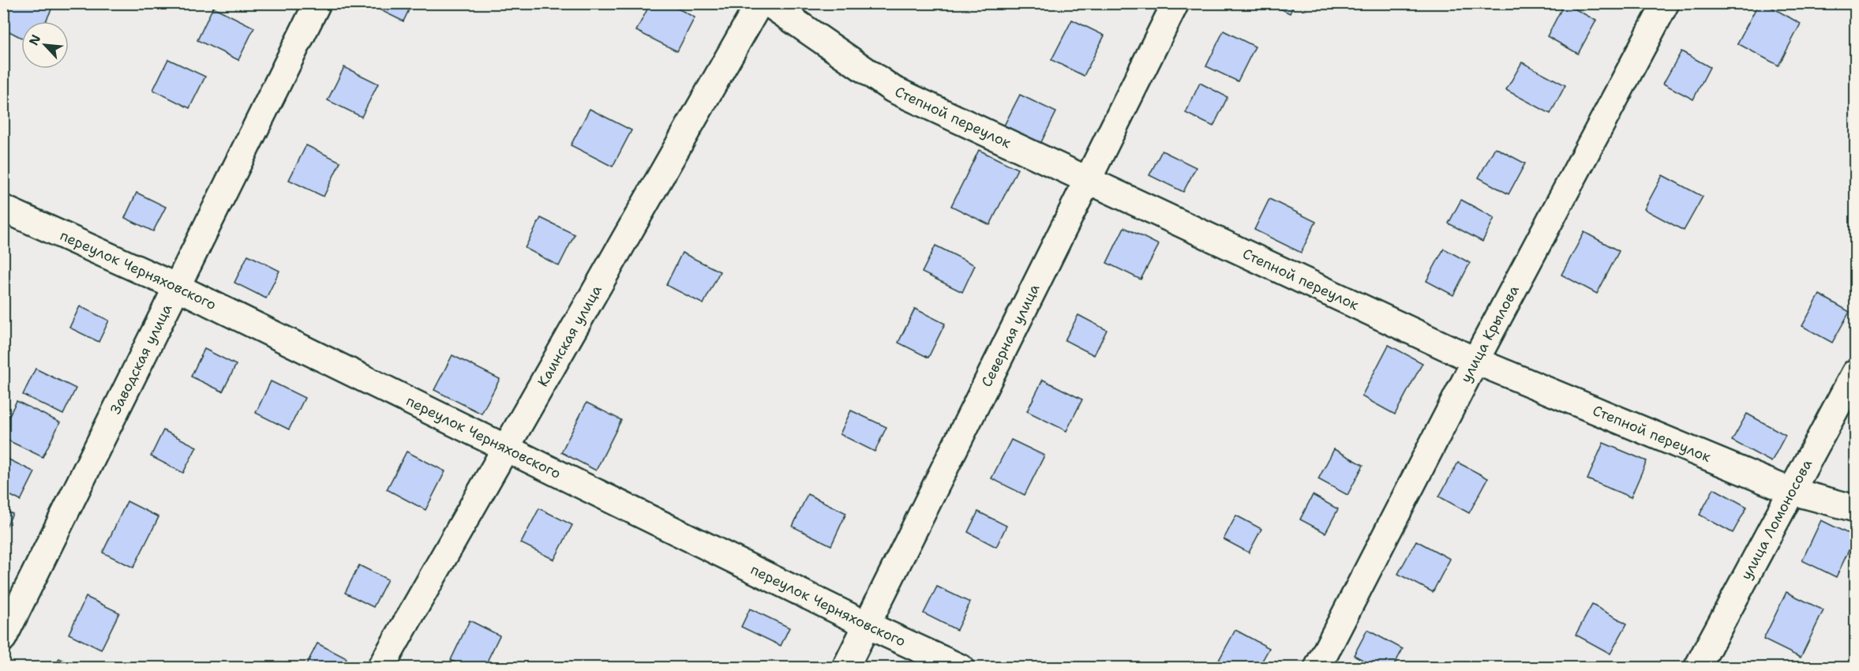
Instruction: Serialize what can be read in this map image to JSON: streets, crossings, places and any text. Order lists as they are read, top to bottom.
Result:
{
  "streets": {
    "street": [
      "Степной переулок",
      "переулок Черняховского",
      "улица Крылова",
      "Северная улица",
      "Каинская улица",
      "Заводская улица",
      "улица Ломоносова"
    ]
  },
  "crossings": [
    ["Степной переулок", "улица Крылова"],
    ["Степной переулок", "Северная улица"],
    ["Степной переулок", "улица Ломоносова"],
    ["переулок Черняховского", "Северная улица"],
    ["переулок Черняховского", "Каинская улица"],
    ["переулок Черняховского", "Заводская улица"]
  ],
  "north": "top left"
}
